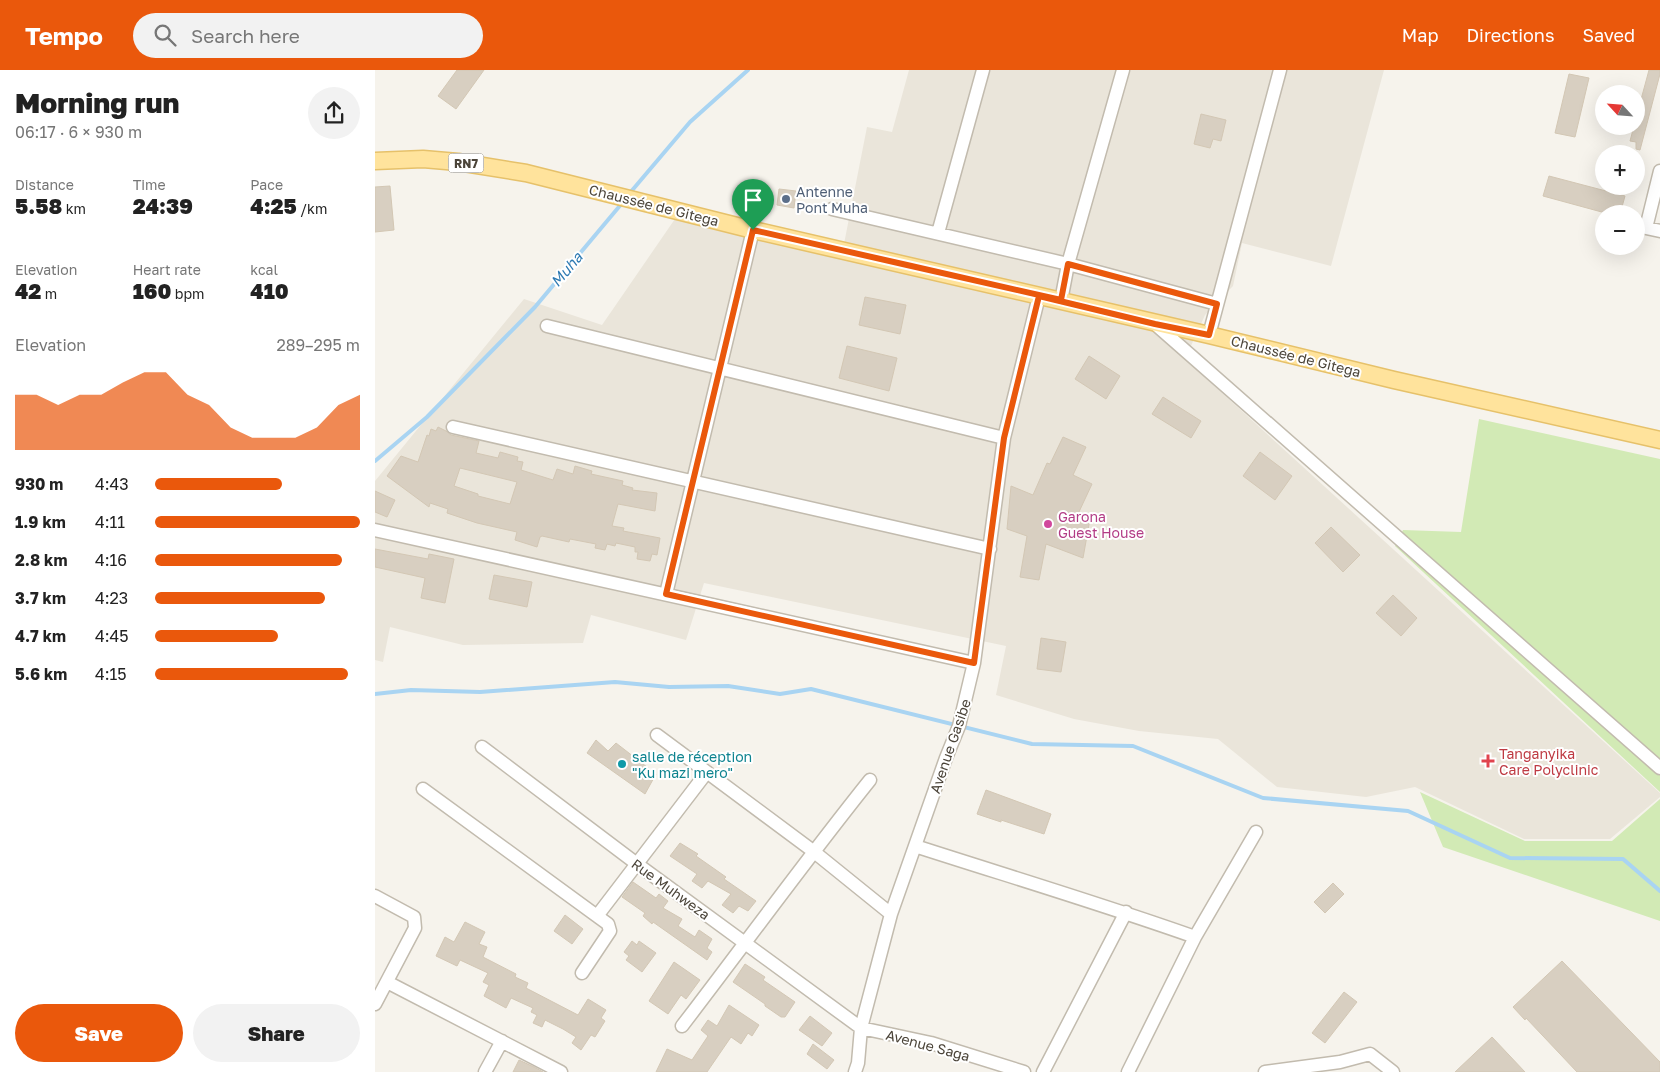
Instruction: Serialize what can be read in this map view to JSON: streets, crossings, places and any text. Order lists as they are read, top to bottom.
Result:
{
  "streets": {
    "main road": ["RN7", "Chaussée de Gitega"],
    "street": ["Avenue Gasibe", "Rue Muhweza", "Avenue Saga"]
  },
  "crossings": [
    ["Chaussée de Gitega", "Avenue Gasibe"],
    ["Avenue Gasibe", "Rue Muhweza"],
    ["Avenue Gasibe", "Avenue Saga"],
    ["Rue Muhweza", "Avenue Saga"]
  ],
  "water": ["Muha"],
  "places": {
    "other": ["Antenne Pont Muha", "Garona Guest House", "salle de réception \"Ku mazi mero\""],
    "health": ["Tanganyika Care Polyclinic"]
  },
  "north": "top left",
  "page": {
    "header": "Tempo",
    "search": "Search here",
    "nav": ["Map", "Directions", "Saved"],
    "heading": ["Morning run", "06:17 · 6 × 930 m"],
    "map_buttons": ["+", "−"],
    "stats": [
      ["Distance", "5.58 km"],
      ["Time", "24:39"],
      ["Pace", "4:25 /km"],
      ["Elevation", "42 m"],
      ["Heart rate", "160 bpm"],
      ["kcal", "410"]
    ],
    "chart": ["Elevation", "289–295 m"],
    "list": [
      {
        "name": "930 m",
        "note": "4:43"
      },
      {
        "name": "1.9 km",
        "note": "4:11"
      },
      {
        "name": "2.8 km",
        "note": "4:16"
      },
      {
        "name": "3.7 km",
        "note": "4:23"
      },
      {
        "name": "4.7 km",
        "note": "4:45"
      },
      {
        "name": "5.6 km",
        "note": "4:15"
      }
    ],
    "buttons": ["Save", "Share"]
  }
}
